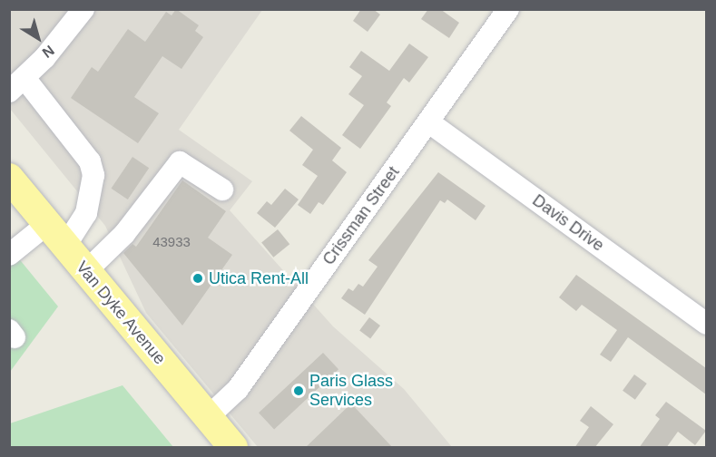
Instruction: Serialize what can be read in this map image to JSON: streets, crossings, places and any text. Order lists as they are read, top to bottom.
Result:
{
  "streets": {
    "main road": ["Van Dyke Avenue"],
    "street": ["Crissman Street", "Davis Drive"]
  },
  "crossings": [
    ["Crissman Street", "Davis Drive"],
    ["Crissman Street", "Van Dyke Avenue"]
  ],
  "places": ["Utica Rent-All", "Paris Glass Services"],
  "house_numbers": ["43933"],
  "north": "bottom right"
}
